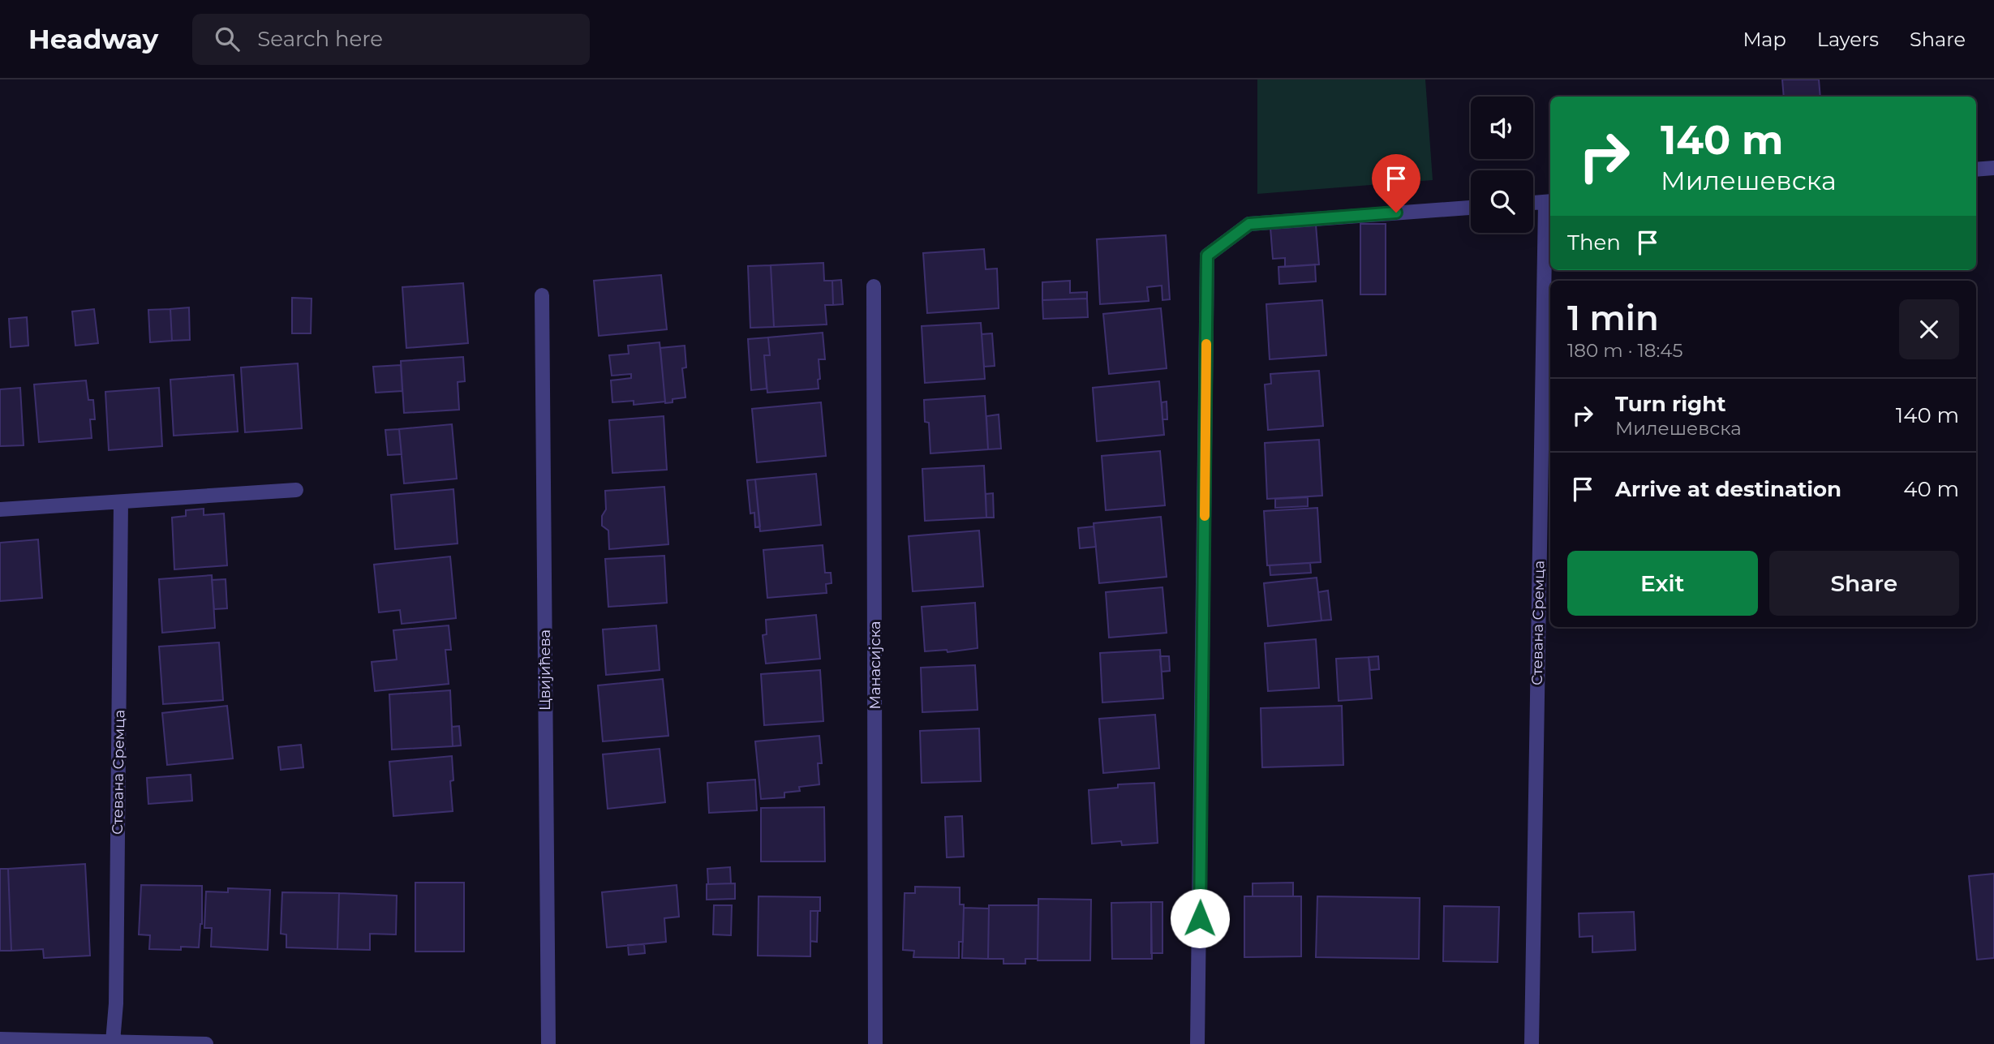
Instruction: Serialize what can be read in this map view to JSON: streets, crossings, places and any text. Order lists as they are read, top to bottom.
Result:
{
  "streets": {
    "street": ["Стевана Сремца", "Манасијска", "Цвијићева"]
  },
  "page": {
    "header": "Headway",
    "search": "Search here",
    "nav": ["Map", "Layers", "Share"],
    "turn": ["140 m", "Милешевска"],
    "then": "Then",
    "heading": ["1 min", "180 m · 18:45"],
    "list": [
      {
        "name": "Turn right",
        "note": "Милешевска",
        "value": "140 m"
      },
      {
        "name": "Arrive at destination",
        "value": "40 m"
      }
    ],
    "buttons": ["Exit", "Share"]
  }
}
